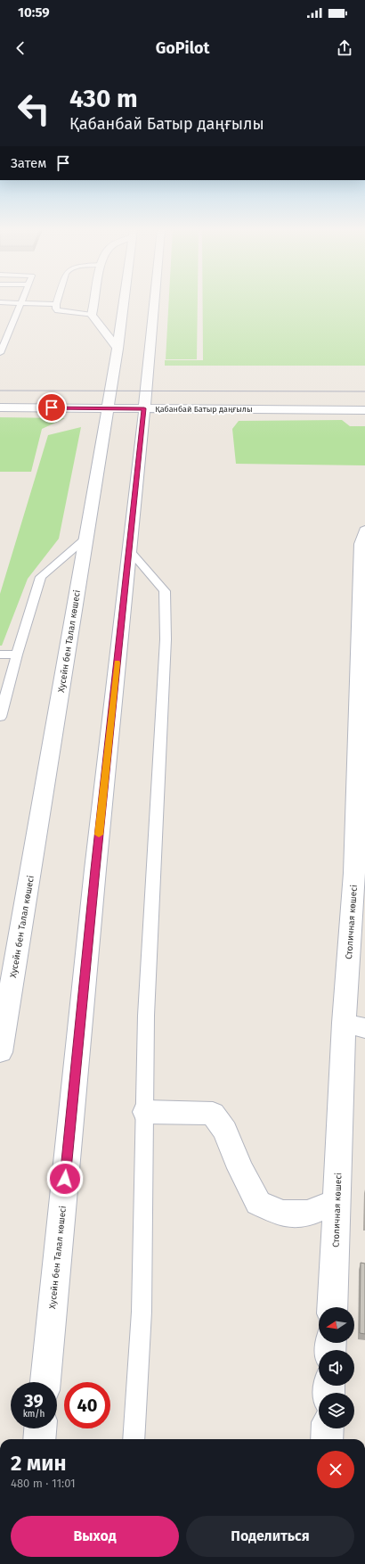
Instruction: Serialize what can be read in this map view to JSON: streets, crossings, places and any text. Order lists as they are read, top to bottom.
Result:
{
  "streets": {
    "street": ["Қабанбай Батыр даңғылы", "Хусейн бен Талал көшесі", "Столичная көшесі"]
  },
  "crossings": [
    ["Қабанбай Батыр даңғылы", "Хусейн бен Талал көшесі"]
  ],
  "north": "left",
  "page": {
    "status": "10:59",
    "header": "GoPilot",
    "turn": ["430 m", "Қабанбай Батыр даңғылы"],
    "then": "Затем",
    "speed": "39 km/h",
    "limit": "40",
    "heading": ["2 мин", "480 m · 11:01"],
    "buttons": ["Выход", "Поделиться"]
  }
}
